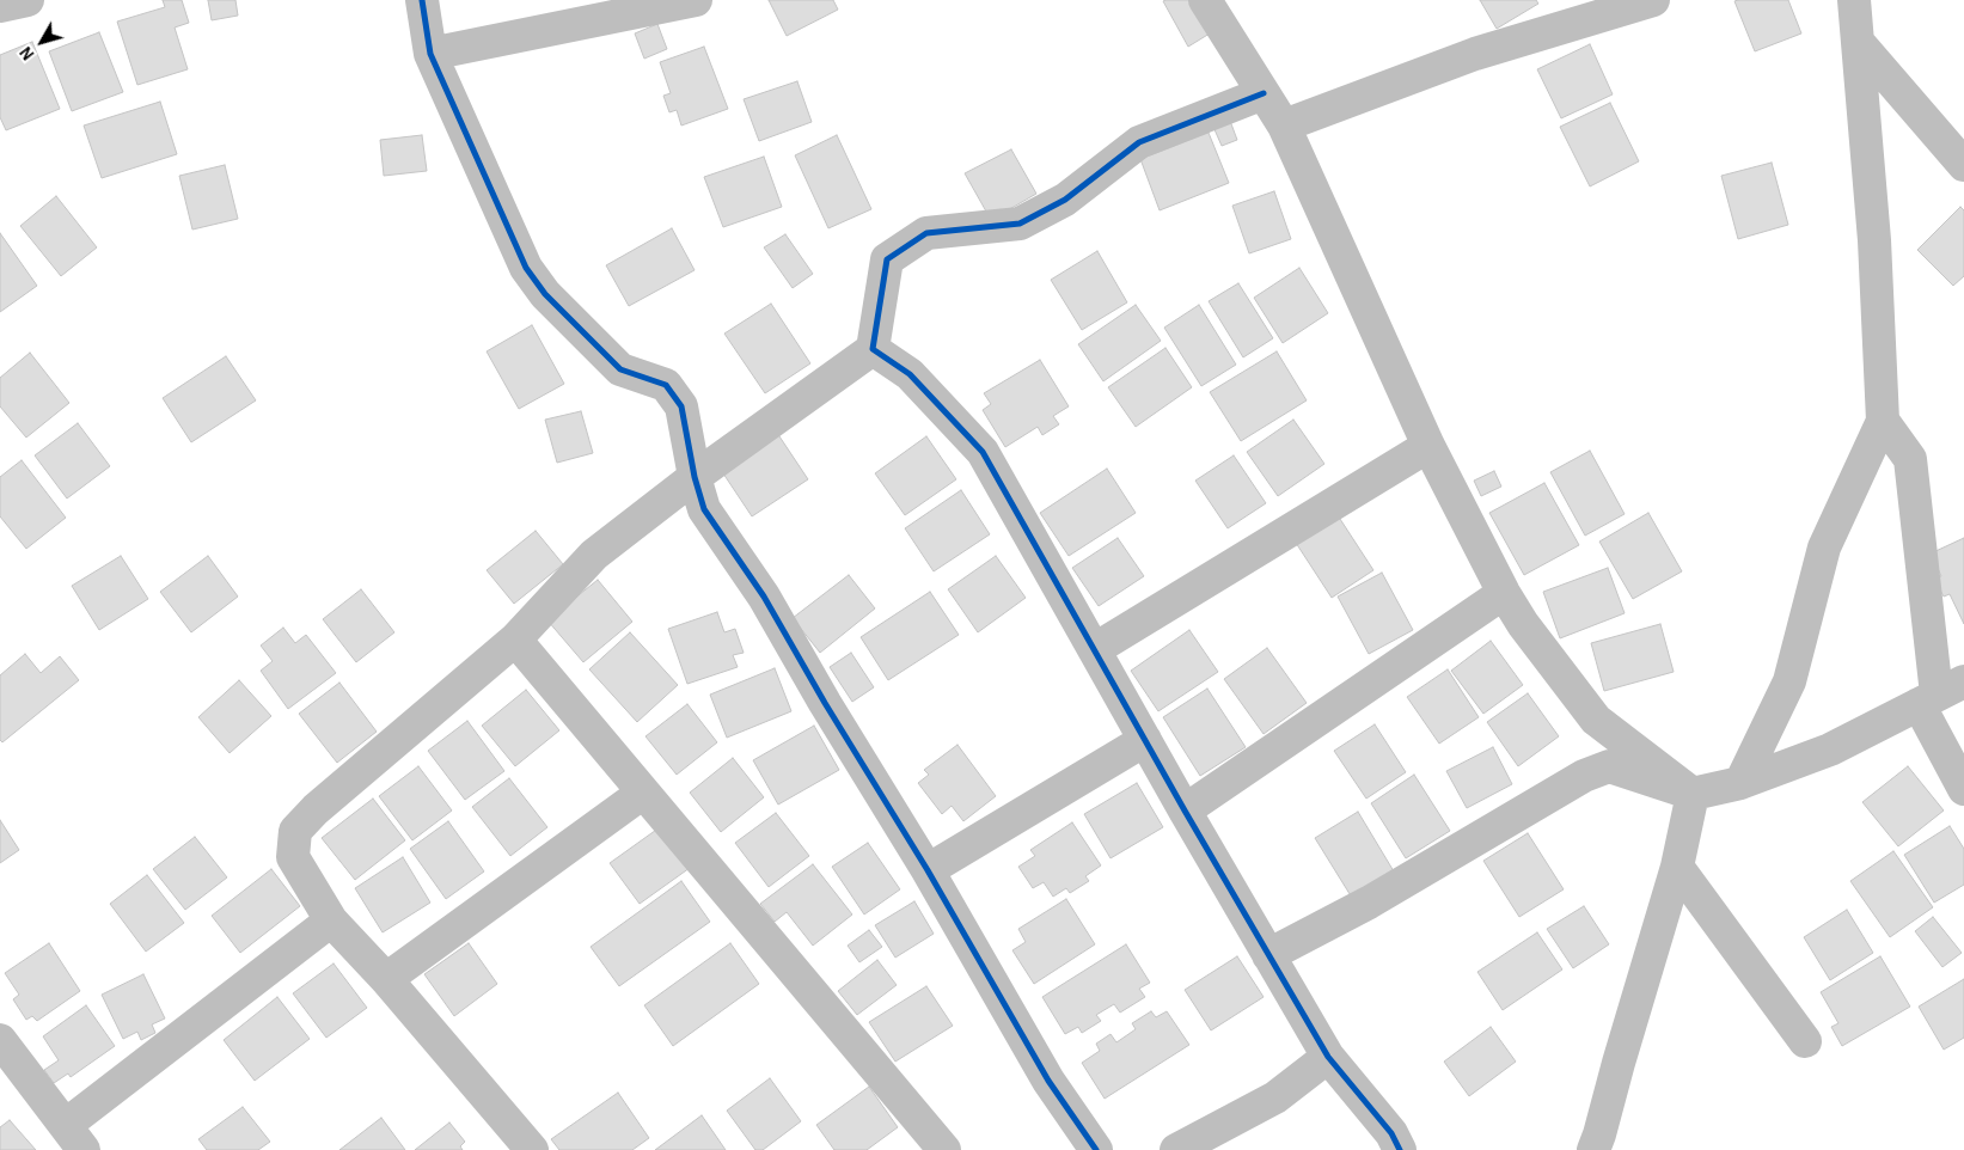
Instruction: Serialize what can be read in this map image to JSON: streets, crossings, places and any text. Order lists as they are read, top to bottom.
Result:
{
  "north": "bottom left"
}
